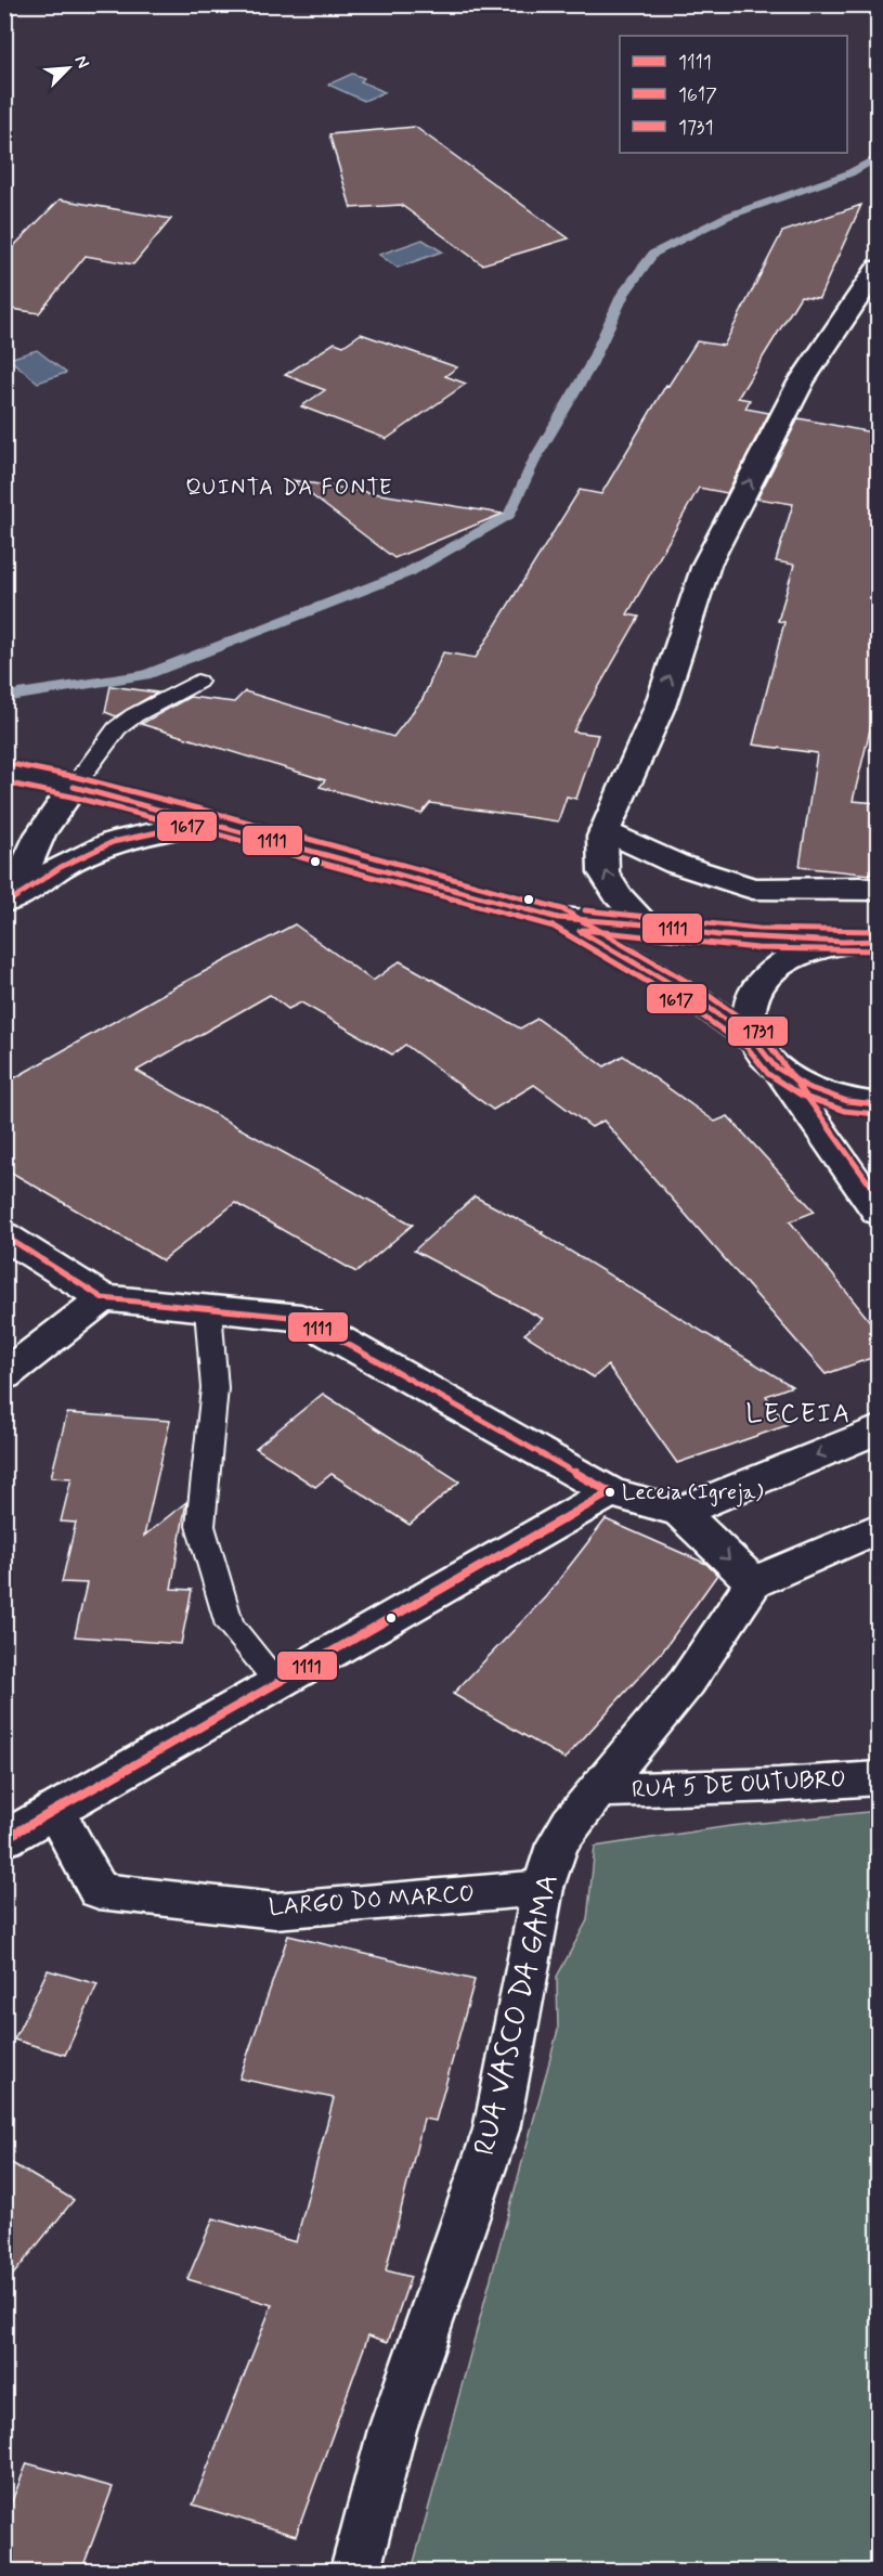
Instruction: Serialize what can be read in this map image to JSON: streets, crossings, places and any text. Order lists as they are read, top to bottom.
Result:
{
  "streets": {
    "street": ["RUA 5 DE OUTUBRO", "LARGO DO MARCO", "RUA VASCO DA GAMA"]
  },
  "crossings": [
    ["RUA 5 DE OUTUBRO", "RUA VASCO DA GAMA"],
    ["LARGO DO MARCO", "RUA VASCO DA GAMA"]
  ],
  "districts": ["QUINTA DA FONTE", "LECEIA"],
  "places": ["Leceia (Igreja)"],
  "lines": ["transit line 1731", "transit line 1617", "transit line 1111"],
  "legend": ["1111", "1617", "1731"],
  "north": "top right"
}
